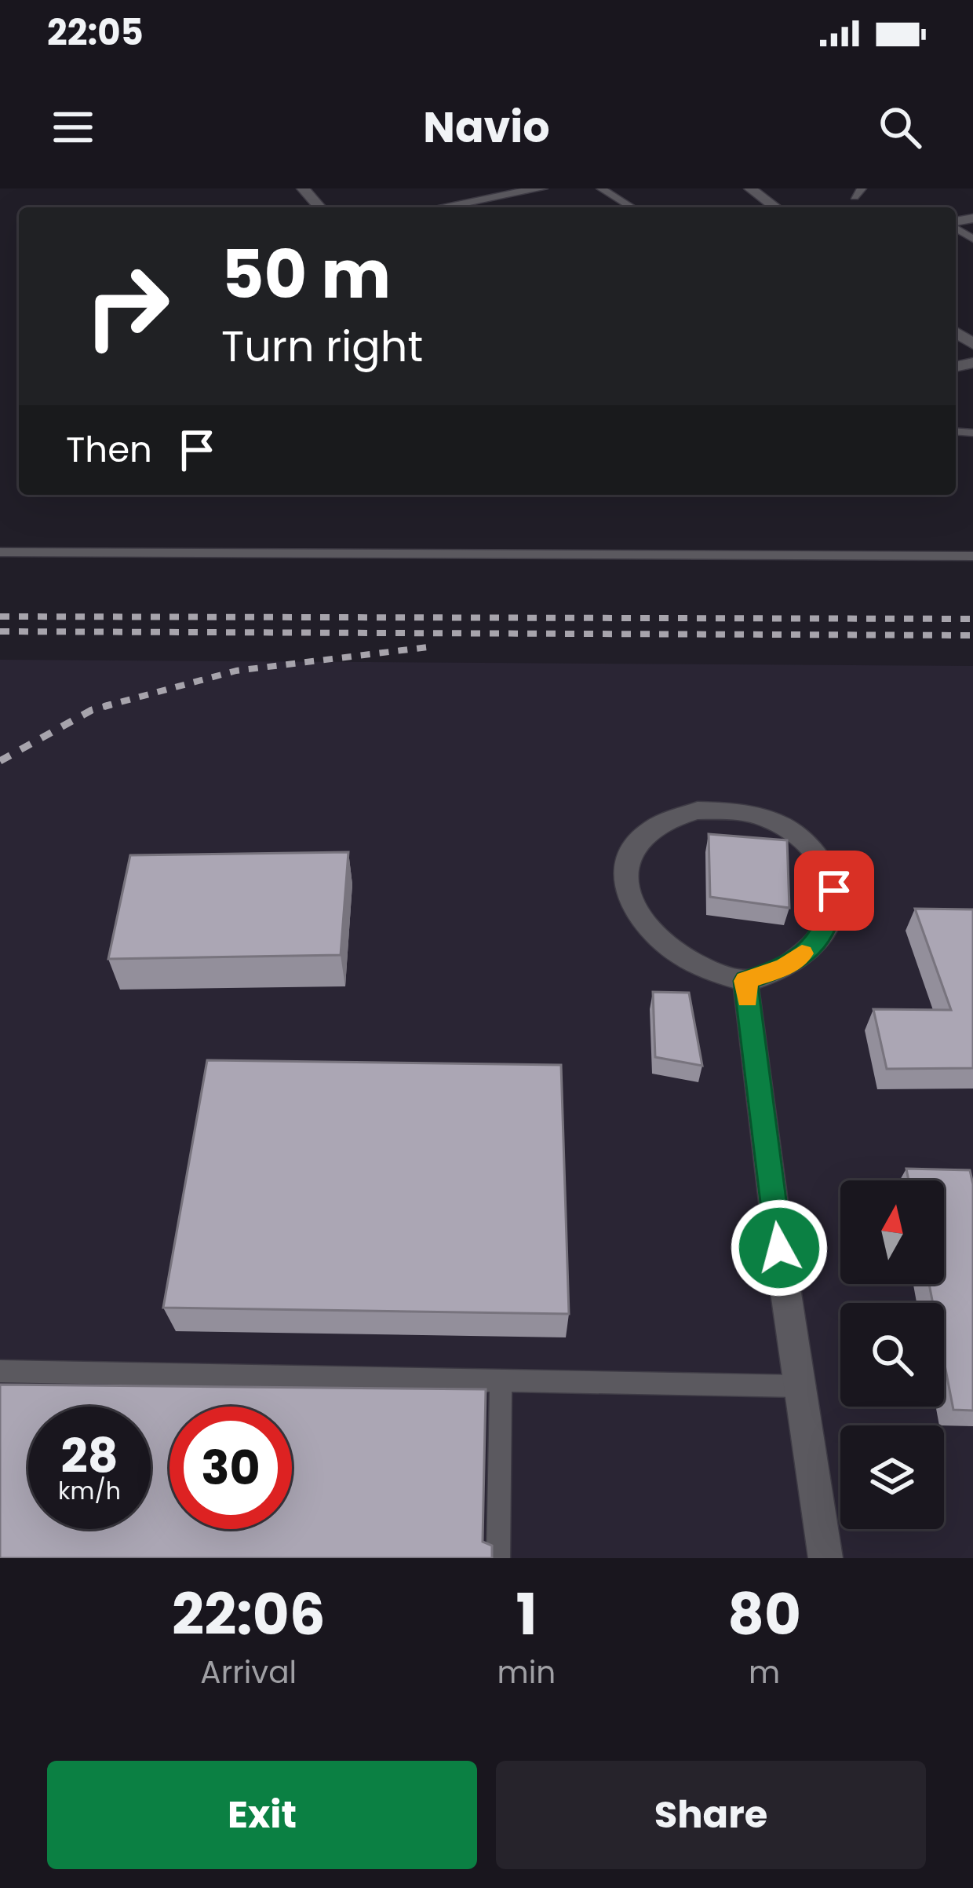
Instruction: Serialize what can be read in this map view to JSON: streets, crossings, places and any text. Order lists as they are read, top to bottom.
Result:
{
  "north": "top",
  "page": {
    "status": "22:05",
    "header": "Navio",
    "turn": ["50 m", "Turn right"],
    "then": "Then",
    "speed": "28 km/h",
    "limit": "30",
    "eta": [
      "22:06",
      "Arrival",
      "1",
      "min",
      "80",
      "m"
    ],
    "buttons": ["Exit", "Share"]
  }
}
